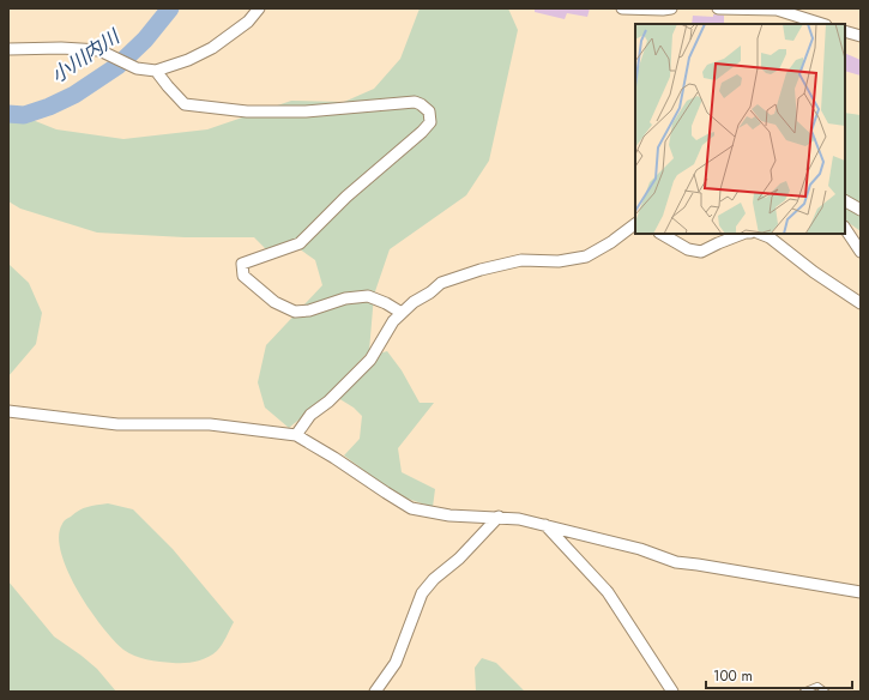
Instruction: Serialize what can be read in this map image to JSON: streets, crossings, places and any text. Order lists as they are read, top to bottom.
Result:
{
  "water": ["小川内川"],
  "scale_bar": "100 m"
}
